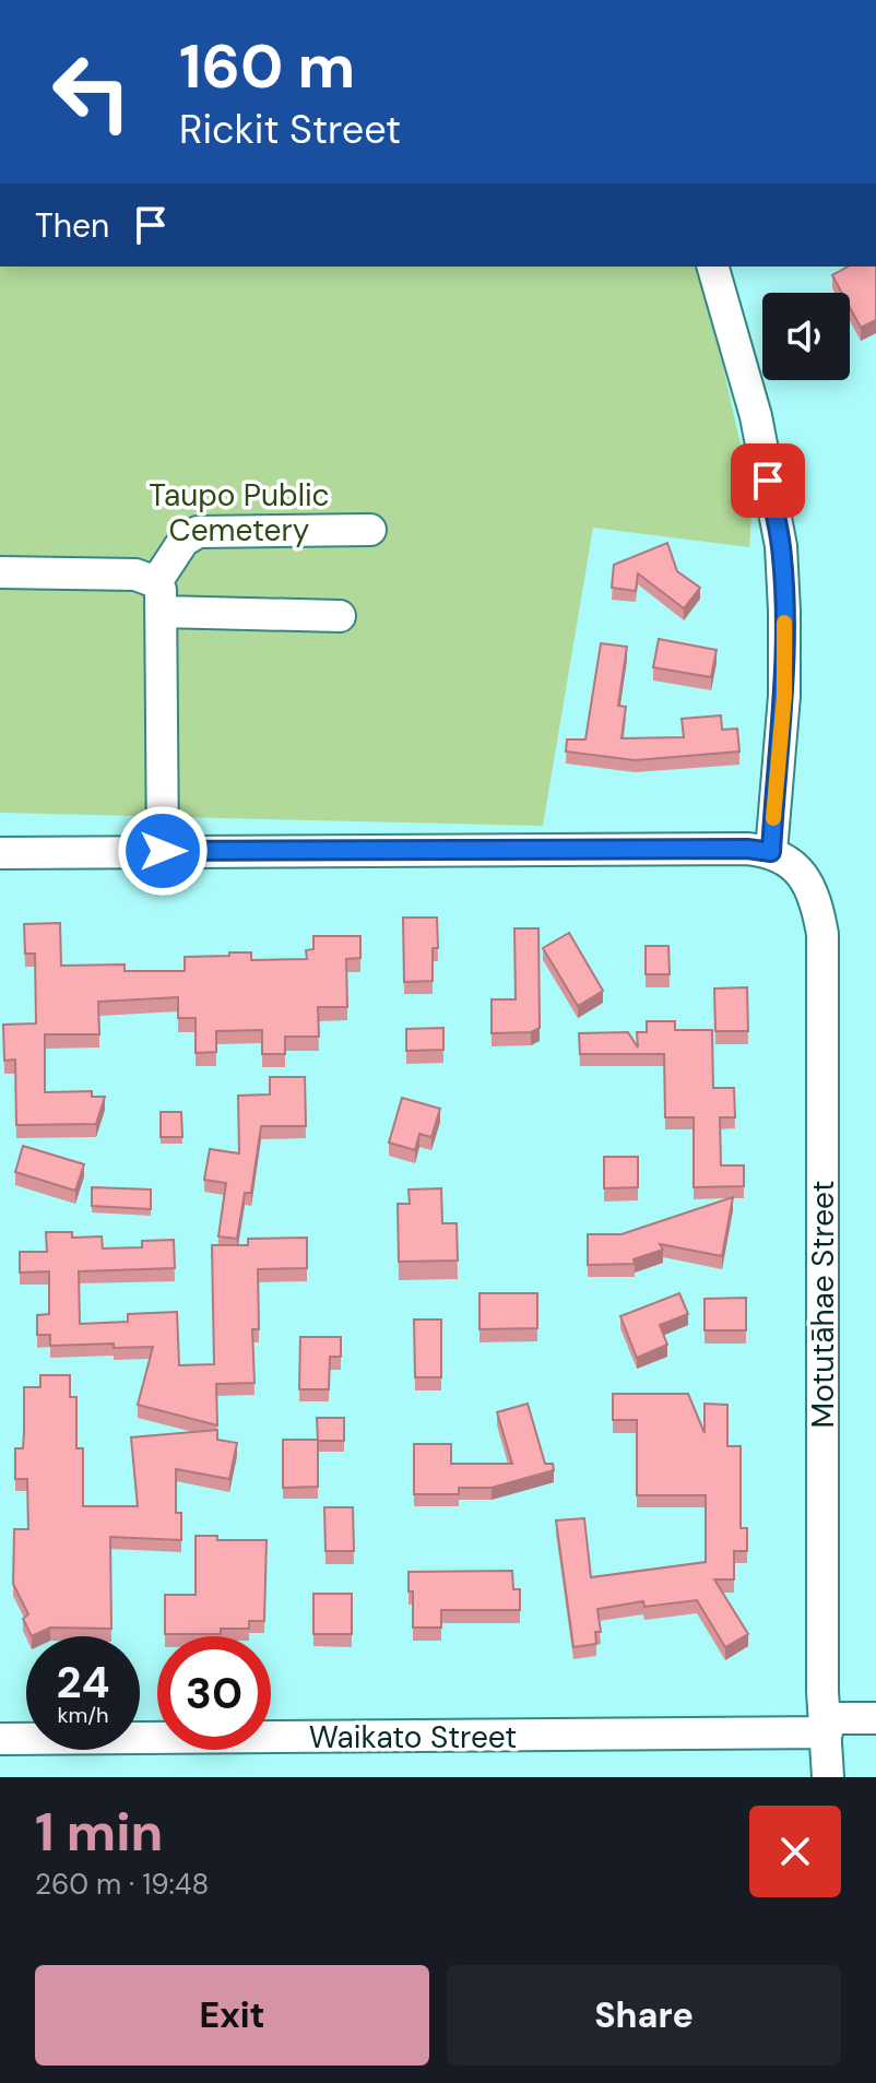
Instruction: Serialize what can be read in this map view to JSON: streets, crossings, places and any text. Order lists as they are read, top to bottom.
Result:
{
  "streets": {
    "street": ["Motutāhae Street", "Waikato Street"]
  },
  "crossings": [
    ["Motutāhae Street", "Waikato Street"]
  ],
  "parks": ["Taupo Public Cemetery"],
  "page": {
    "turn": ["160 m", "Rickit Street"],
    "then": "Then",
    "speed": "24 km/h",
    "limit": "30",
    "heading": ["1 min", "260 m · 19:48"],
    "buttons": ["Exit", "Share"]
  }
}
